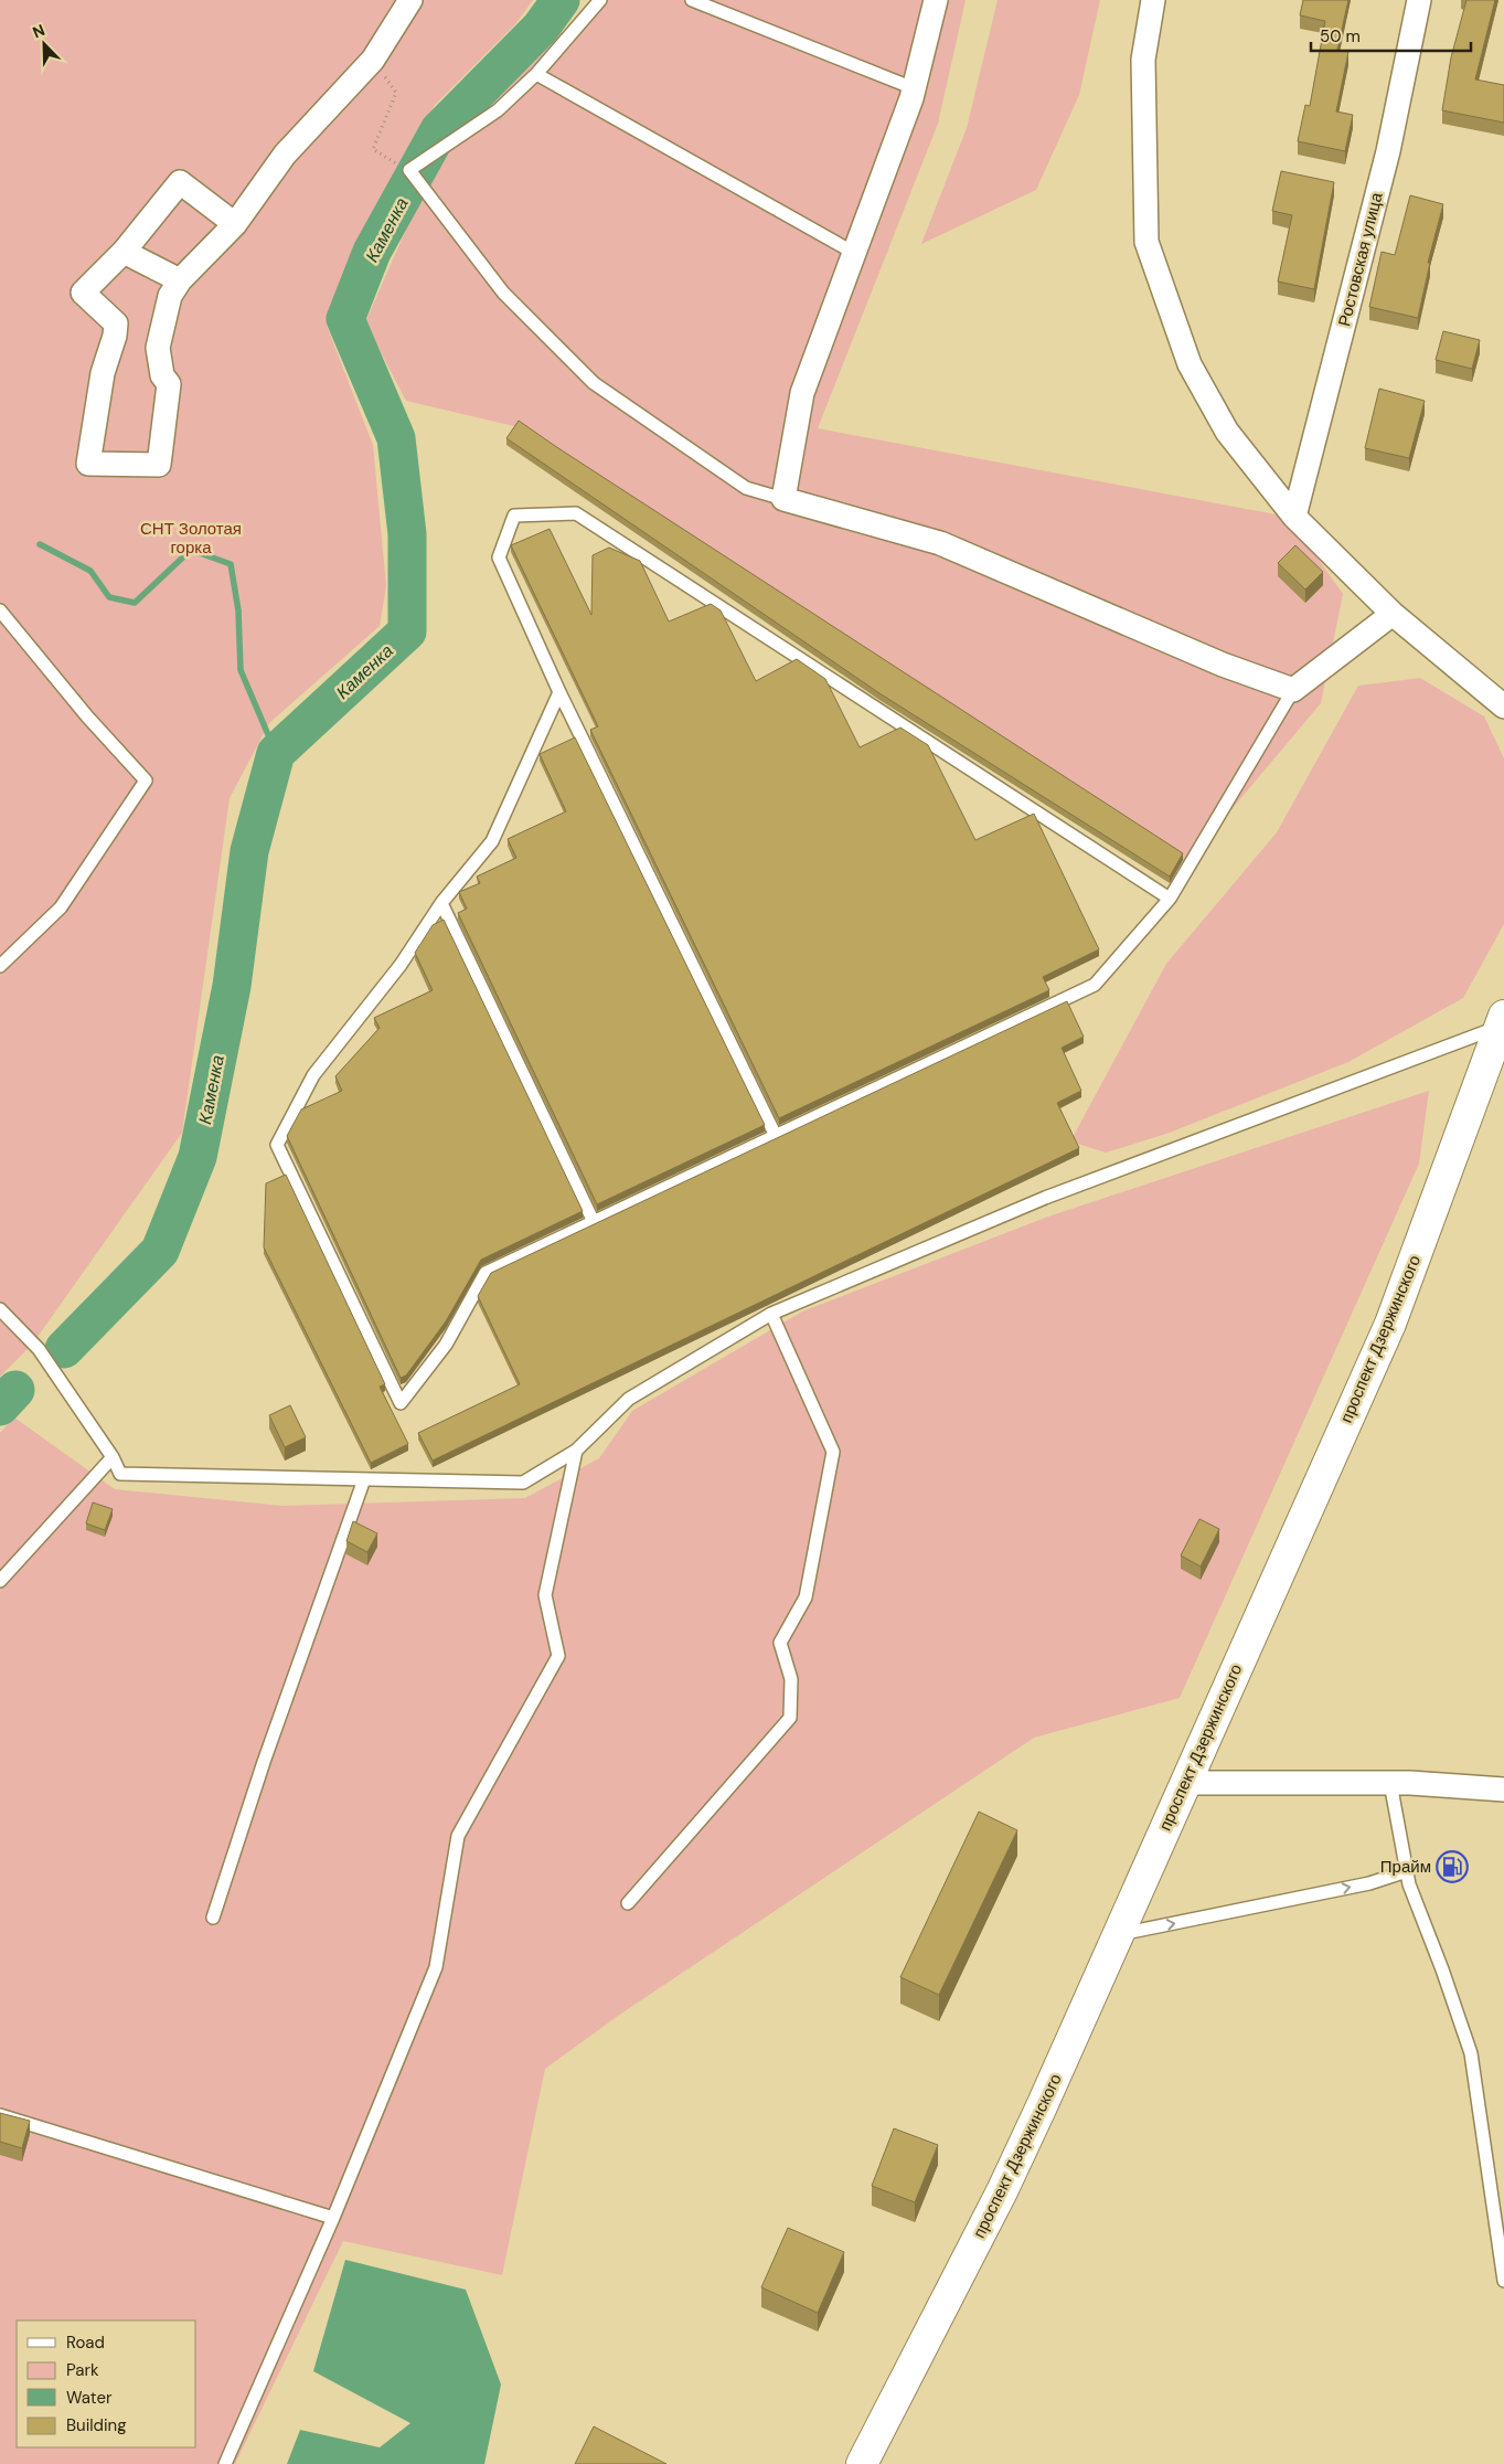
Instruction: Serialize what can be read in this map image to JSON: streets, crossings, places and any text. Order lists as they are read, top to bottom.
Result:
{
  "streets": {
    "street": ["Ростовская улица", "проспект Дзержинского"]
  },
  "water": ["Каменка"],
  "parks": ["СНТ Золотая горка"],
  "places": {
    "fuel station": ["Прайм"]
  },
  "legend": [
    "Road",
    "Park",
    "Water",
    "Building"
  ],
  "scale_bar": "50 m",
  "north": "top left"
}
